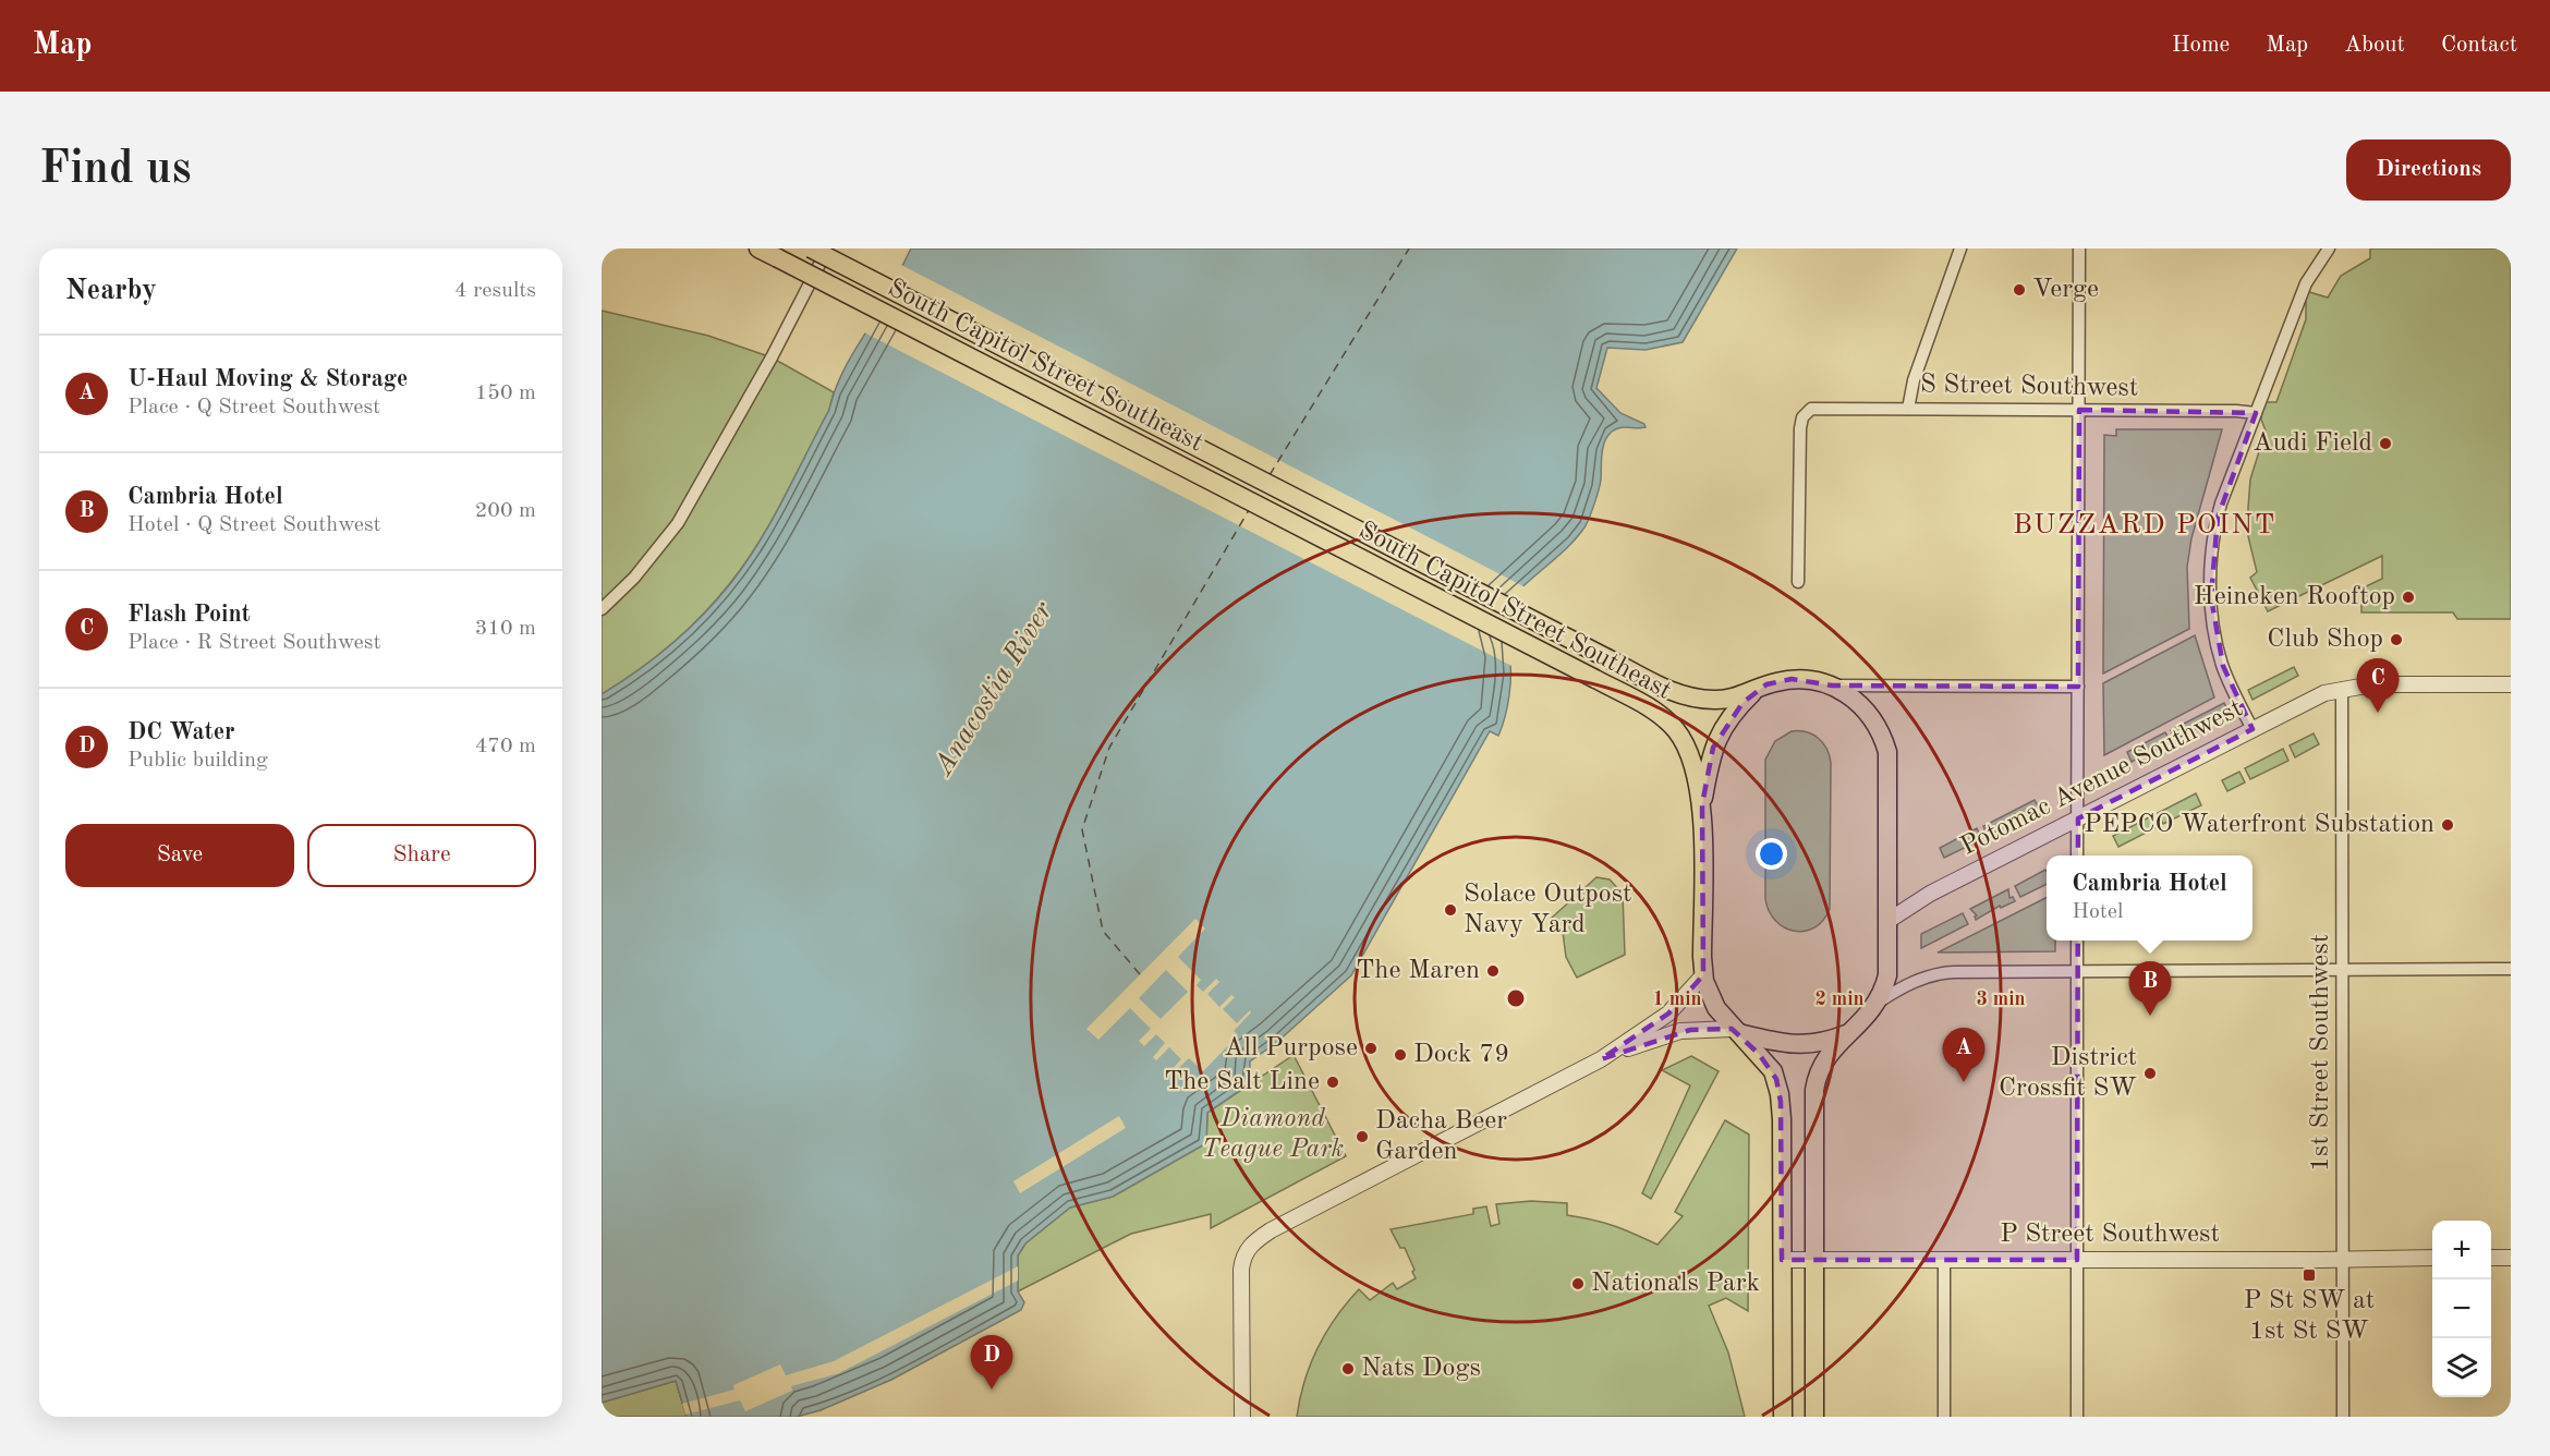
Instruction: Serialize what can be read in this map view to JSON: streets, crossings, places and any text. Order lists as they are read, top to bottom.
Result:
{
  "streets": {
    "main road": ["South Capitol Street Southeast"],
    "street": [
      "S Street Southwest",
      "Potomac Avenue Southwest",
      "1st Street Southwest",
      "P Street Southwest"
    ]
  },
  "crossings": [
    ["South Capitol Street Southeast", "P Street Southwest"],
    ["Potomac Avenue Southwest", "1st Street Southwest"],
    ["1st Street Southwest", "P Street Southwest"]
  ],
  "districts": ["BUZZARD POINT"],
  "water": ["Anacostia River"],
  "parks": ["Diamond Teague Park"],
  "places": {
    "other": [
      "Verge",
      "Audi Field",
      "Heineken Rooftop",
      "Club Shop",
      "PEPCO Waterfront Substation",
      "Solace Outpost Navy Yard",
      "The Maren",
      "All Purpose",
      "Dock 79",
      "District Crossfit SW",
      "The Salt Line",
      "Dacha Beer Garden",
      "Nationals Park",
      "Nats Dogs"
    ],
    "transit": ["P St SW at 1st St SW"]
  },
  "page": {
    "header": "Map",
    "nav": [
      "Home",
      "Map",
      "About",
      "Contact"
    ],
    "buttons": [
      "Directions",
      ["Save", "Share"]
    ],
    "title": "Find us",
    "heading": ["Nearby", "4 results"],
    "list": [
      {
        "mark": "A",
        "name": "U-Haul Moving & Storage",
        "note": "Place · Q Street Southwest",
        "value": "150 m"
      },
      {
        "mark": "B",
        "name": "Cambria Hotel",
        "note": "Hotel · Q Street Southwest",
        "value": "200 m"
      },
      {
        "mark": "C",
        "name": "Flash Point",
        "note": "Place · R Street Southwest",
        "value": "310 m"
      },
      {
        "mark": "D",
        "name": "DC Water",
        "note": "Public building",
        "value": "470 m"
      }
    ],
    "pins": [
      "C",
      "B",
      "A",
      "D"
    ],
    "popup": ["Cambria Hotel", "Hotel"],
    "map_buttons": ["+", "−"]
  },
  "rings": ["1 min", "2 min", "3 min"]
}
